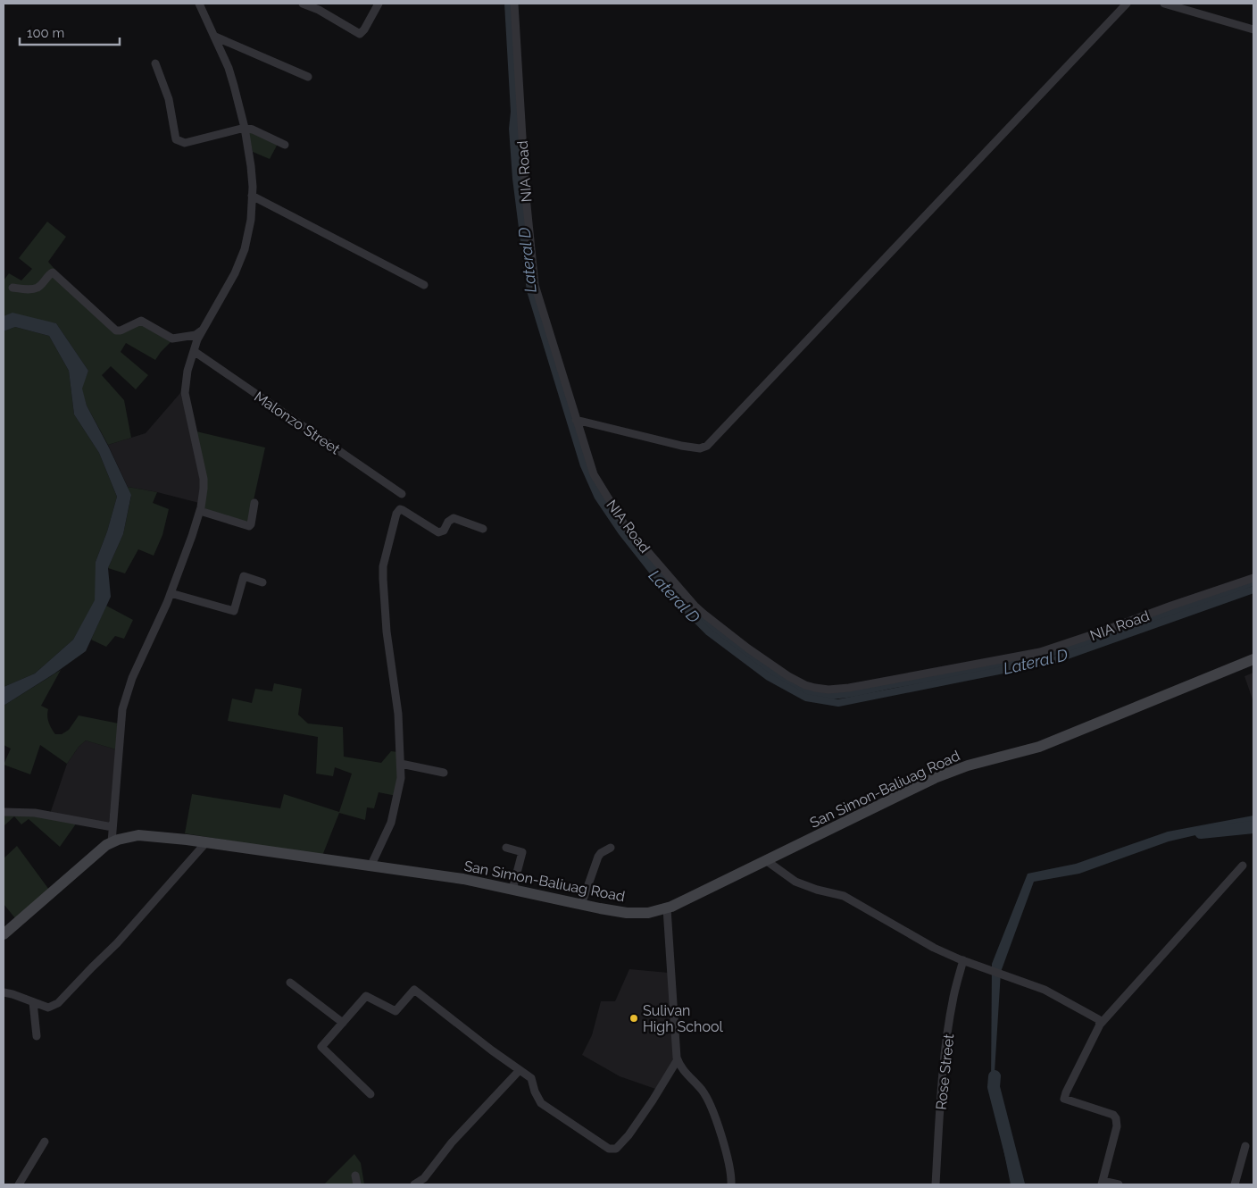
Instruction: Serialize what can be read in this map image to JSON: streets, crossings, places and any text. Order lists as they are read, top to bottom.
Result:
{
  "streets": {
    "main road": ["San Simon-Baliuag Road"],
    "street": ["NIA Road", "Malonzo Street", "Rose Street"]
  },
  "water": ["Lateral D"],
  "places": ["Sulivan High School"],
  "scale_bar": "100 m"
}
